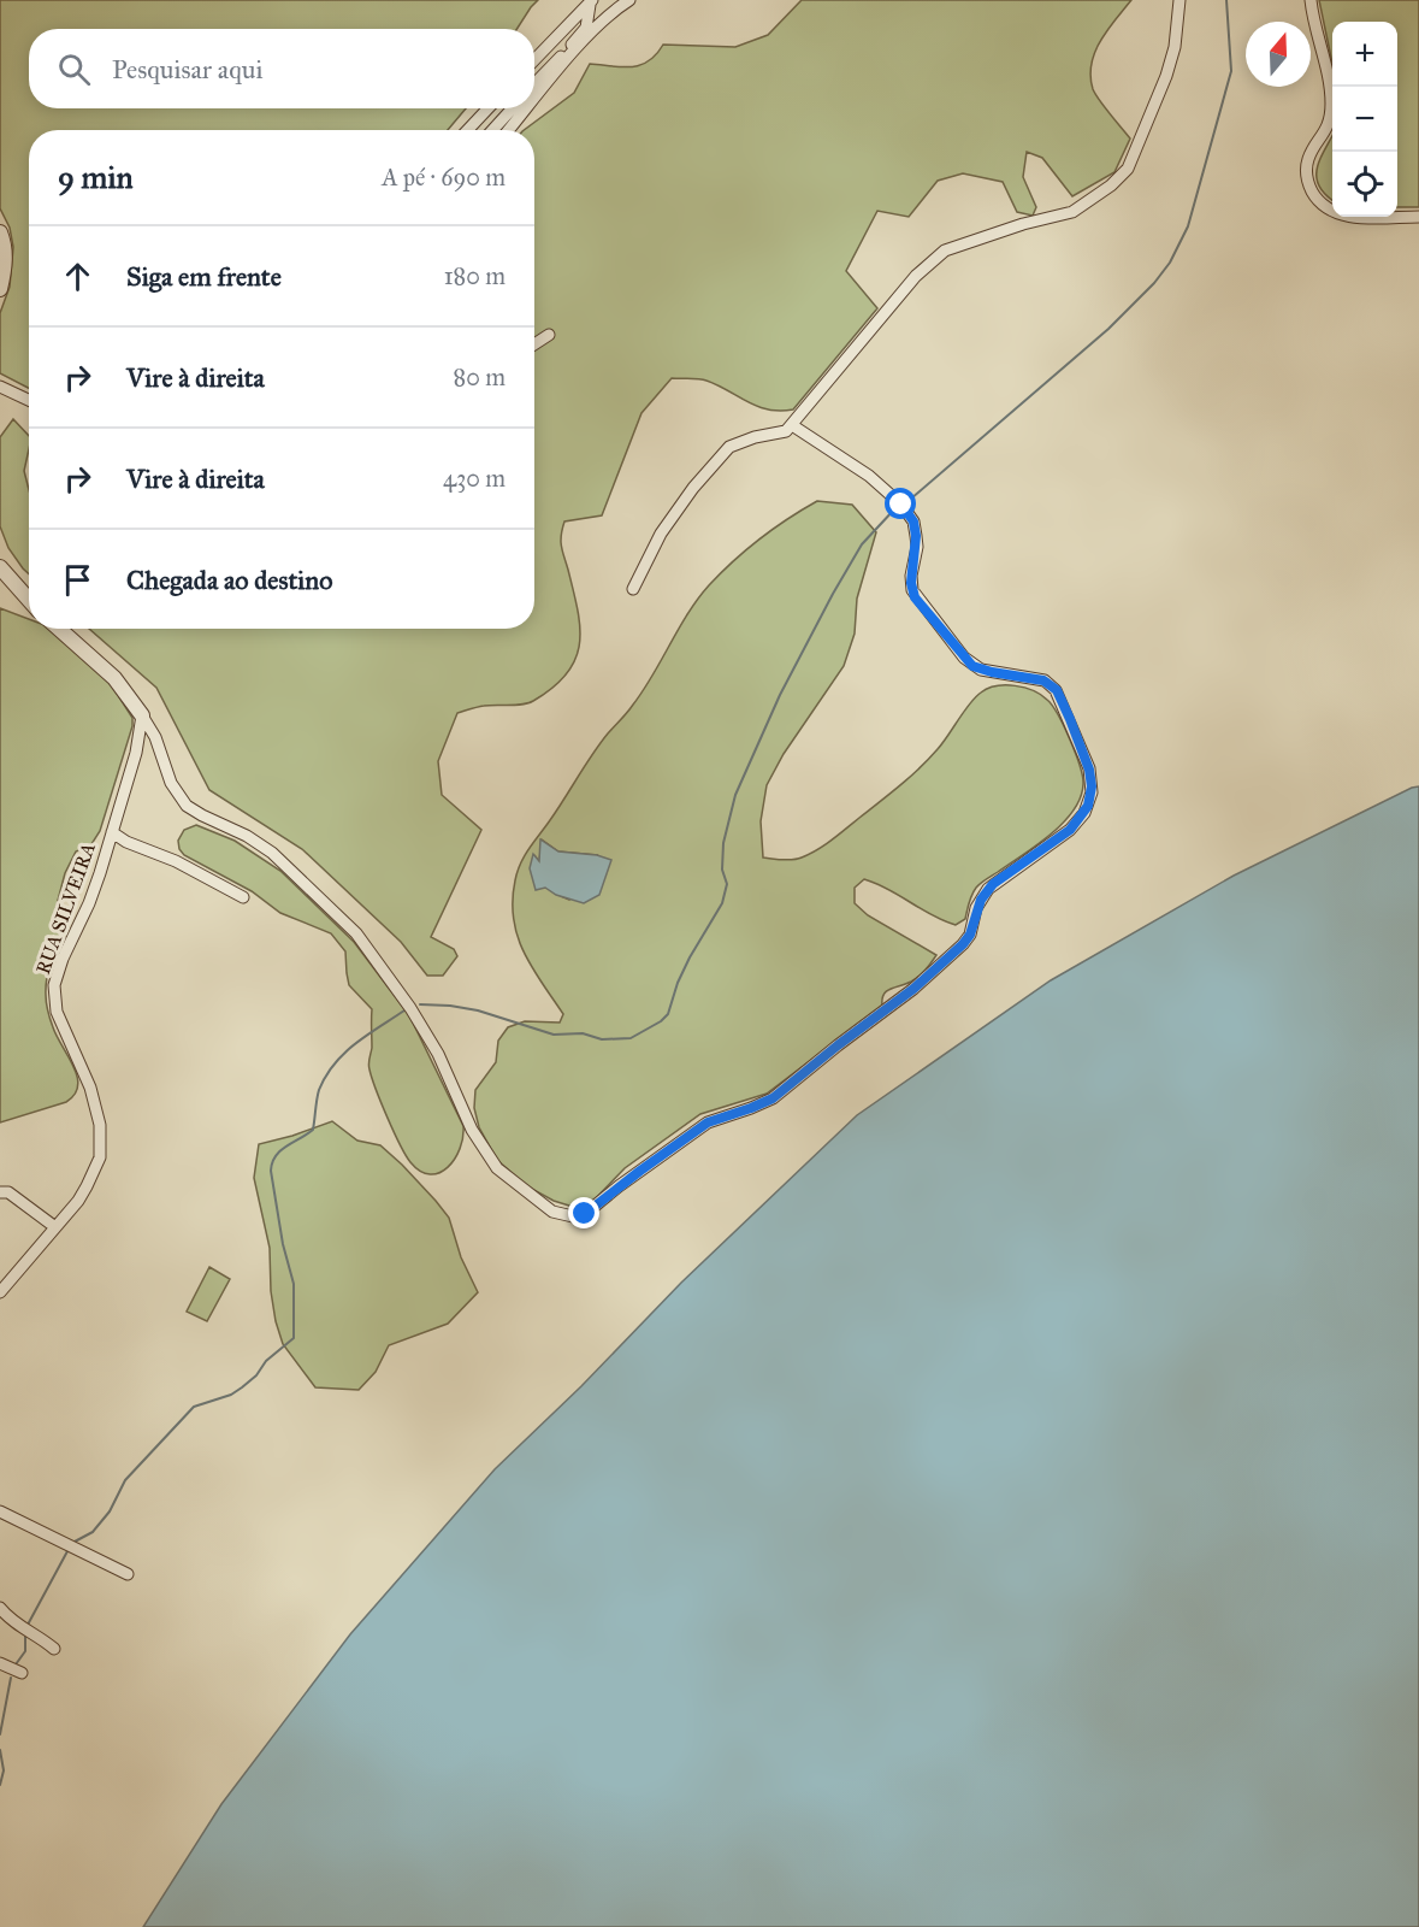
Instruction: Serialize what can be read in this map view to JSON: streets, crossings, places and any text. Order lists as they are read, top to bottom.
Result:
{
  "streets": {
    "street": ["RUA SILVEIRA"]
  },
  "north": "top",
  "page": {
    "map_buttons": ["+", "−"],
    "search": "Pesquisar aqui",
    "heading": ["9 min", "A pé · 690 m"],
    "list": [
      ["Siga em frente", "180 m"],
      ["Vire à direita", "80 m"],
      ["Vire à direita", "430 m"],
      "Chegada ao destino"
    ]
  }
}
